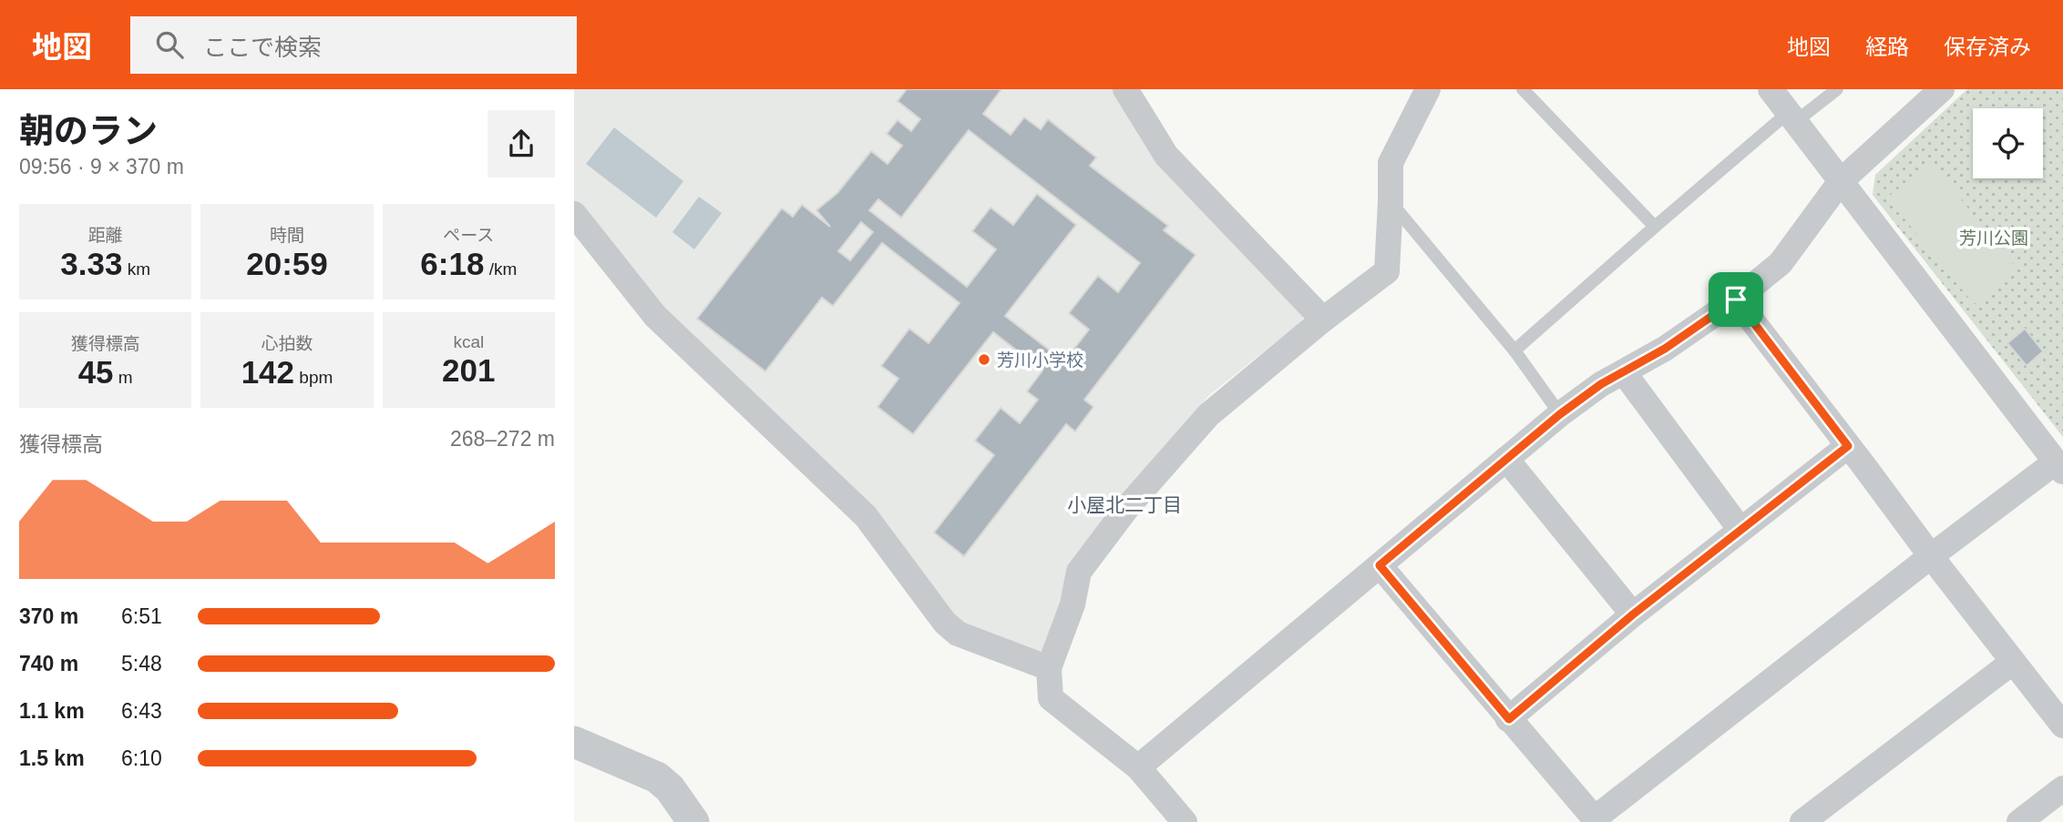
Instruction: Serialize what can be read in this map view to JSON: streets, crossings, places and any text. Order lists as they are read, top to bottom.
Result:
{
  "districts": ["小屋北二丁目"],
  "parks": ["芳川公園"],
  "places": ["芳川小学校"],
  "page": {
    "header": "地図",
    "search": "ここで検索",
    "nav": ["地図", "経路", "保存済み"],
    "heading": ["朝のラン", "09:56 · 9 × 370 m"],
    "stats": [
      ["距離", "3.33 km"],
      ["時間", "20:59"],
      ["ペース", "6:18 /km"],
      ["獲得標高", "45 m"],
      ["心拍数", "142 bpm"],
      ["kcal", "201"]
    ],
    "chart": ["獲得標高", "268–272 m"],
    "list": [
      {
        "name": "370 m",
        "note": "6:51"
      },
      {
        "name": "740 m",
        "note": "5:48"
      },
      {
        "name": "1.1 km",
        "note": "6:43"
      },
      {
        "name": "1.5 km",
        "note": "6:10"
      }
    ]
  }
}
